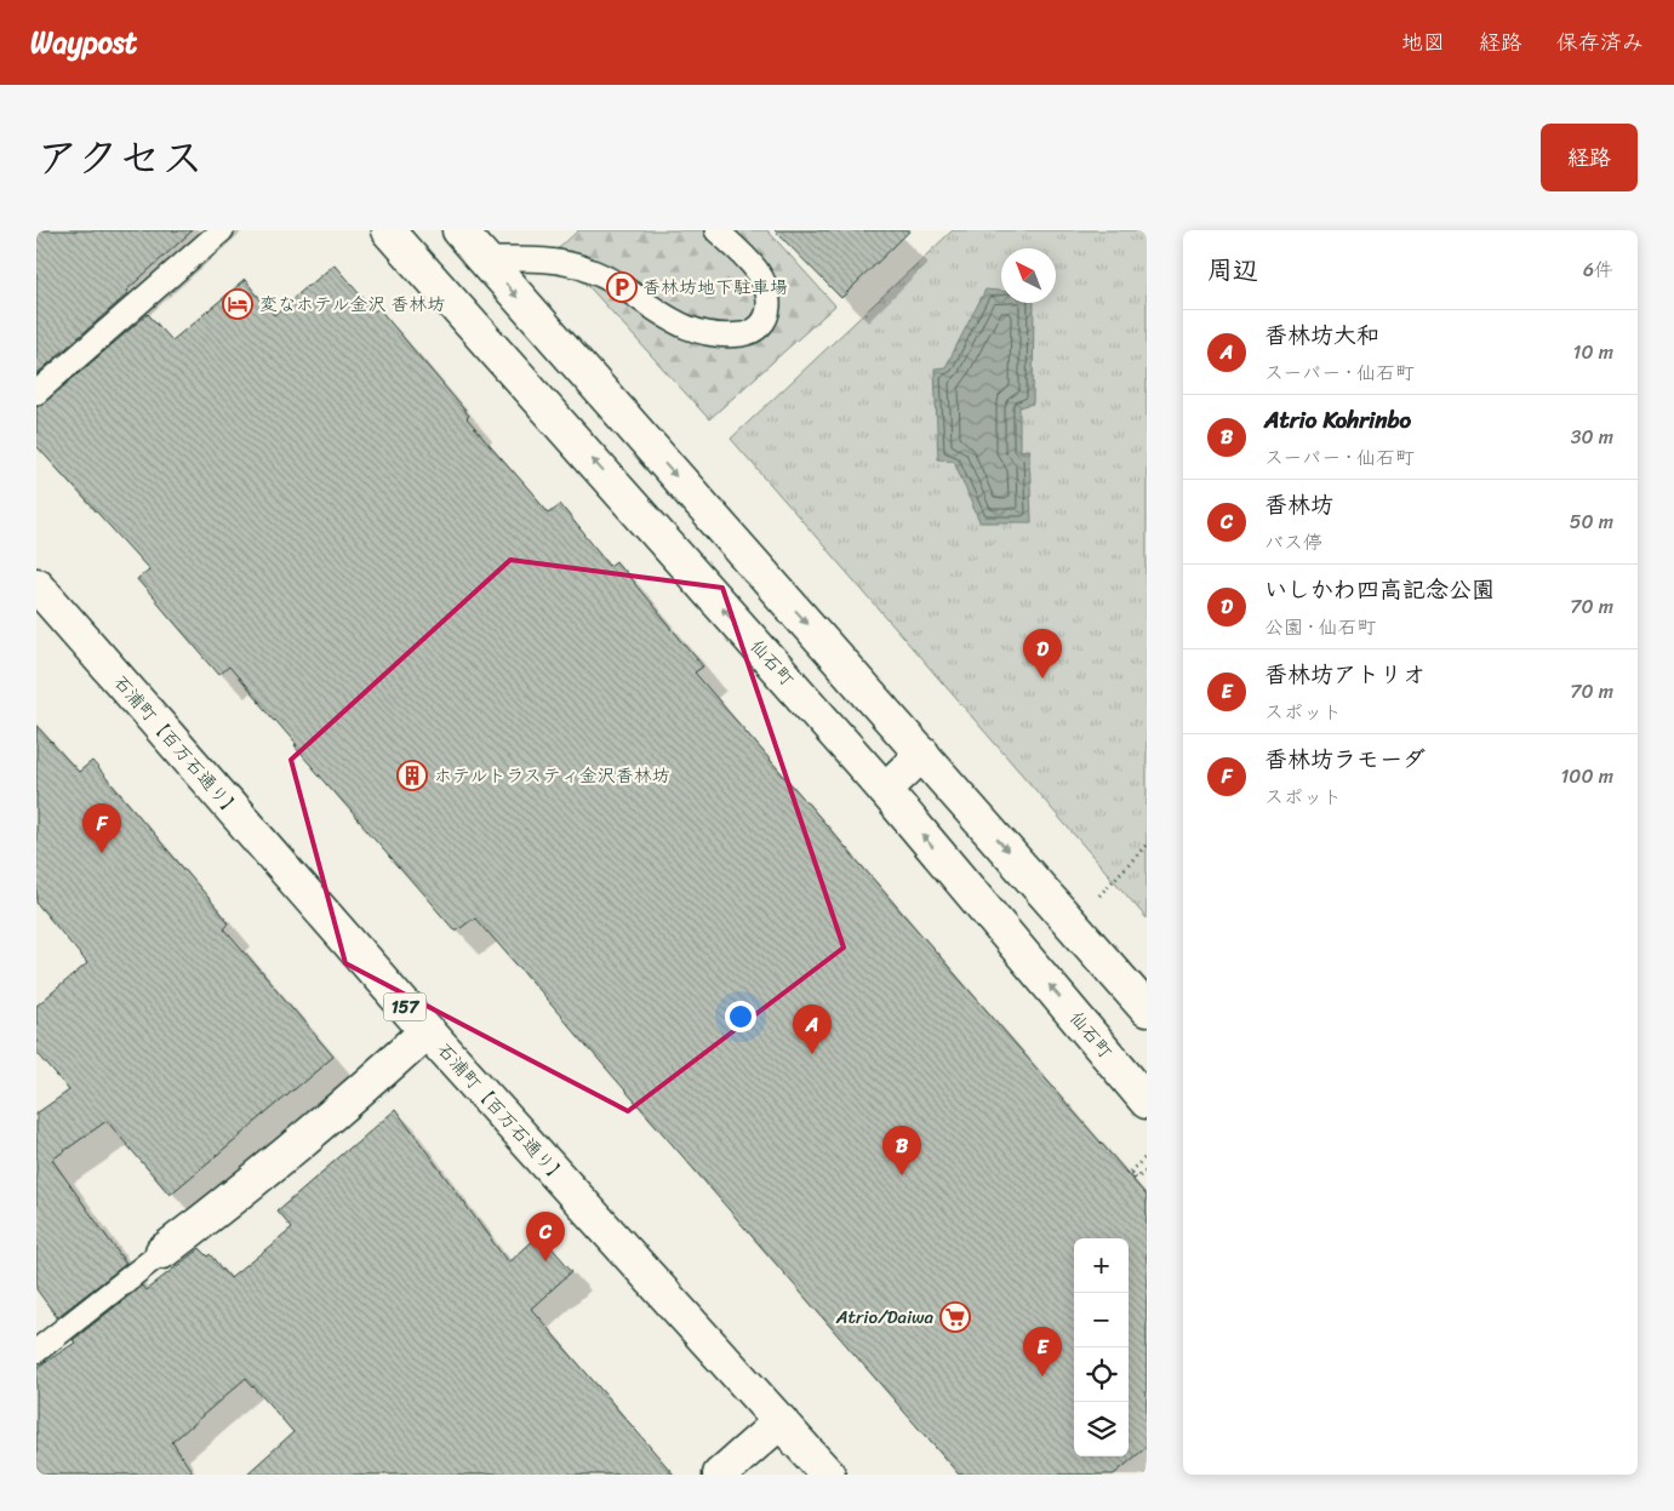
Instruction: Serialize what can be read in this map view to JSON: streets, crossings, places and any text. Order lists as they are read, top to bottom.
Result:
{
  "streets": {
    "main road": ["仙石町", "石浦町【百万石通り】", "157"]
  },
  "places": {
    "parking": ["香林坊地下駐車場"],
    "hotel": ["変なホテル金沢 香林坊"],
    "building": ["ホテルトラスティ金沢香林坊"],
    "supermarket": ["Atrio/Daiwa"]
  },
  "north": "top left",
  "page": {
    "header": "Waypost",
    "nav": ["地図", "経路", "保存済み"],
    "title": "アクセス",
    "buttons": "経路",
    "heading": ["周辺", "6件"],
    "list": [
      {
        "mark": "A",
        "name": "香林坊大和",
        "note": "スーパー · 仙石町",
        "value": "10 m"
      },
      {
        "mark": "B",
        "name": "Atrio Kohrinbo",
        "note": "スーパー · 仙石町",
        "value": "30 m"
      },
      {
        "mark": "C",
        "name": "香林坊",
        "note": "バス停",
        "value": "50 m"
      },
      {
        "mark": "D",
        "name": "いしかわ四高記念公園",
        "note": "公園 · 仙石町",
        "value": "70 m"
      },
      {
        "mark": "E",
        "name": "香林坊アトリオ",
        "note": "スポット",
        "value": "70 m"
      },
      {
        "mark": "F",
        "name": "香林坊ラモーダ",
        "note": "スポット",
        "value": "100 m"
      }
    ],
    "pins": [
      "D",
      "F",
      "A",
      "B",
      "C",
      "E"
    ],
    "map_buttons": ["+", "−"]
  }
}
